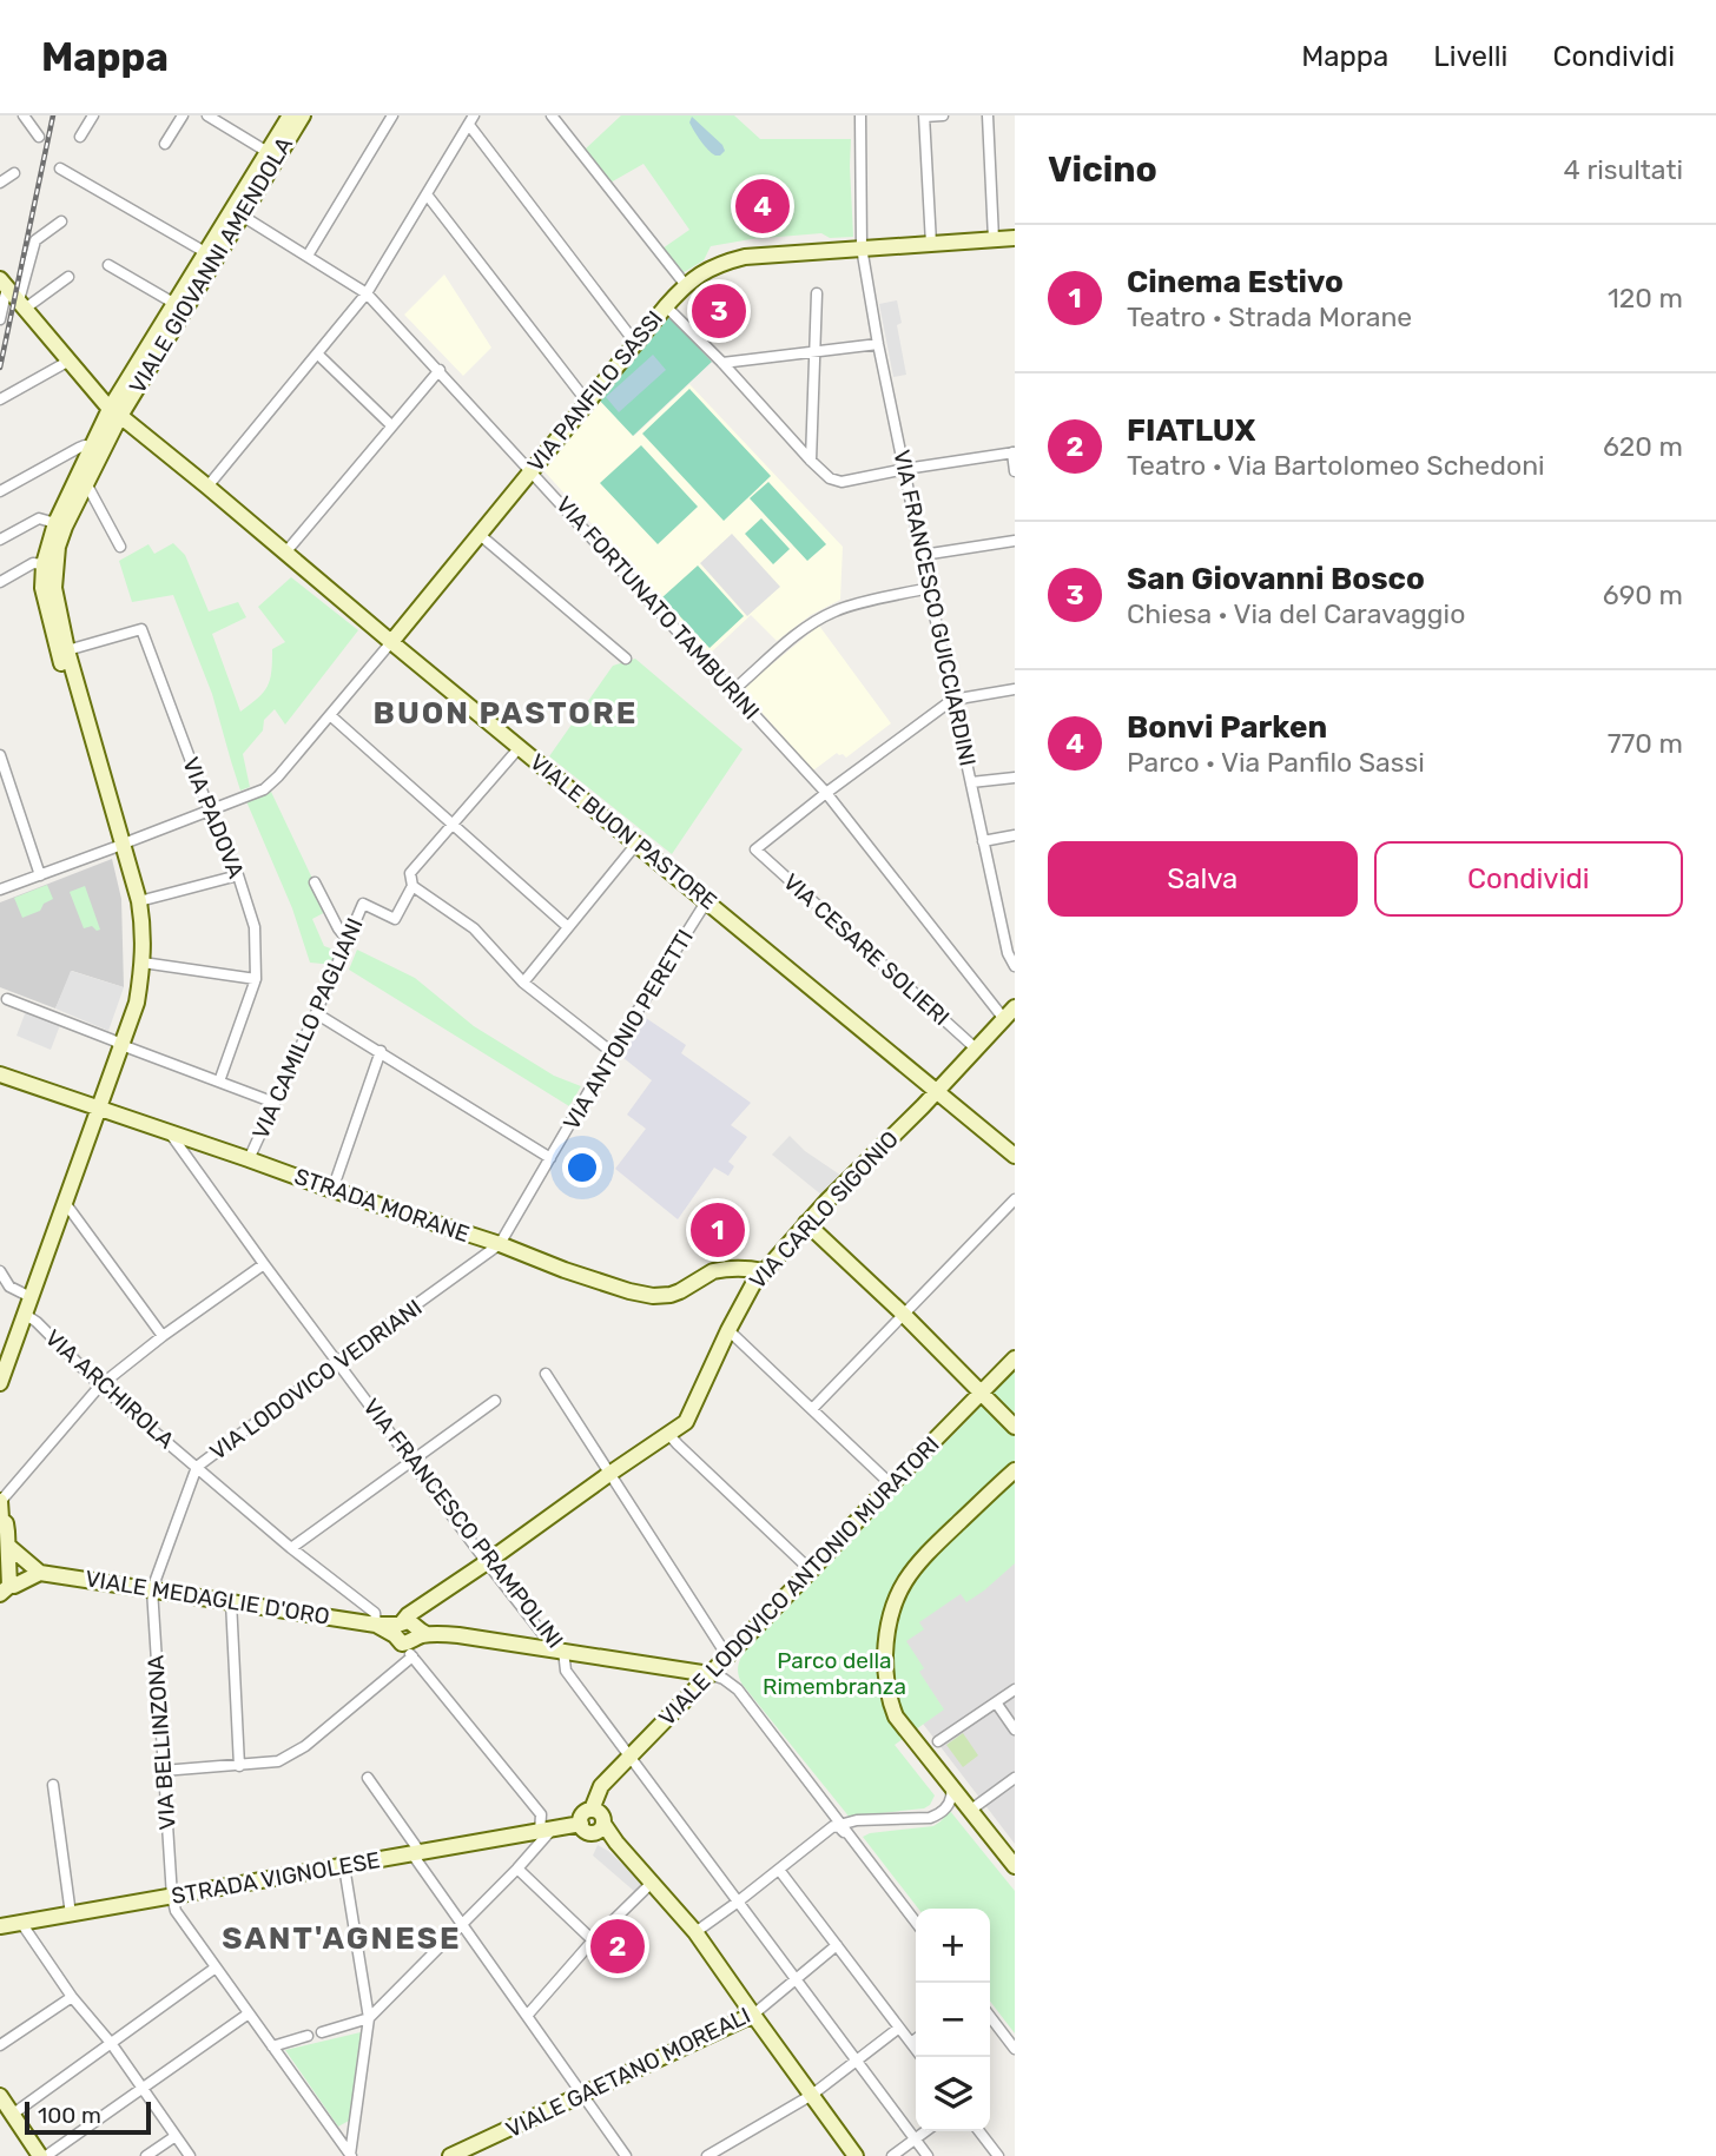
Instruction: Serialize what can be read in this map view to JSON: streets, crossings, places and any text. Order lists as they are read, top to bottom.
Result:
{
  "streets": {
    "street": [
      "VIALE GIOVANNI AMENDOLA",
      "VIA PANFILO SASSI",
      "VIA FORTUNATO TAMBURINI",
      "VIA FRANCESCO GUICCIARDINI",
      "VIA PADOVA",
      "VIALE BUON PASTORE",
      "VIA CESARE SOLIERI",
      "VIA CAMILLO PAGLIANI",
      "VIA ANTONIO PERETTI",
      "STRADA MORANE",
      "VIA CARLO SIGONIO",
      "VIA LODOVICO VEDRIANI",
      "VIA ARCHIROLA",
      "VIA FRANCESCO PRAMPOLINI",
      "VIALE LODOVICO ANTONIO MURATORI",
      "VIALE MEDAGLIE D'ORO",
      "VIA BELLINZONA",
      "STRADA VIGNOLESE",
      "VIALE GAETANO MOREALI"
    ]
  },
  "crossings": [
    ["VIALE GIOVANNI AMENDOLA", "VIA FORTUNATO TAMBURINI"],
    ["VIALE GIOVANNI AMENDOLA", "VIALE BUON PASTORE"],
    ["VIA PANFILO SASSI", "VIA FORTUNATO TAMBURINI"],
    ["VIA PANFILO SASSI", "VIA FRANCESCO GUICCIARDINI"],
    ["VIA PANFILO SASSI", "VIALE BUON PASTORE"],
    ["VIA FORTUNATO TAMBURINI", "VIA CESARE SOLIERI"],
    ["VIA FORTUNATO TAMBURINI", "VIA CARLO SIGONIO"],
    ["VIALE BUON PASTORE", "VIA CAMILLO PAGLIANI"],
    ["VIALE BUON PASTORE", "VIA ANTONIO PERETTI"],
    ["VIALE BUON PASTORE", "VIA CARLO SIGONIO"],
    ["VIA CESARE SOLIERI", "VIA CARLO SIGONIO"],
    ["VIA CAMILLO PAGLIANI", "STRADA MORANE"],
    ["VIA ANTONIO PERETTI", "STRADA MORANE"],
    ["VIA ANTONIO PERETTI", "VIA LODOVICO VEDRIANI"],
    ["STRADA MORANE", "VIA CARLO SIGONIO"],
    ["STRADA MORANE", "VIA LODOVICO VEDRIANI"],
    ["STRADA MORANE", "VIA FRANCESCO PRAMPOLINI"],
    ["VIA CARLO SIGONIO", "VIA FRANCESCO PRAMPOLINI"],
    ["VIA CARLO SIGONIO", "VIALE MEDAGLIE D'ORO"],
    ["VIA LODOVICO VEDRIANI", "VIA ARCHIROLA"],
    ["VIA LODOVICO VEDRIANI", "VIA FRANCESCO PRAMPOLINI"],
    ["VIA LODOVICO VEDRIANI", "VIALE MEDAGLIE D'ORO"],
    ["VIA LODOVICO VEDRIANI", "VIA BELLINZONA"],
    ["VIA ARCHIROLA", "VIALE MEDAGLIE D'ORO"],
    ["VIA FRANCESCO PRAMPOLINI", "VIALE LODOVICO ANTONIO MURATORI"],
    ["VIA FRANCESCO PRAMPOLINI", "VIALE MEDAGLIE D'ORO"],
    ["VIA FRANCESCO PRAMPOLINI", "VIALE GAETANO MOREALI"],
    ["VIALE LODOVICO ANTONIO MURATORI", "VIALE MEDAGLIE D'ORO"],
    ["VIALE MEDAGLIE D'ORO", "VIA BELLINZONA"],
    ["VIA BELLINZONA", "STRADA VIGNOLESE"]
  ],
  "districts": ["BUON PASTORE", "SANT'AGNESE"],
  "parks": ["Parco della Rimembranza"],
  "scale_bar": "100 m",
  "page": {
    "header": "Mappa",
    "nav": ["Mappa", "Livelli", "Condividi"],
    "heading": ["Vicino", "4 risultati"],
    "pins": [
      "4",
      "3",
      "1",
      "2"
    ],
    "list": [
      {
        "mark": "1",
        "name": "Cinema Estivo",
        "note": "Teatro · Strada Morane",
        "value": "120 m"
      },
      {
        "mark": "2",
        "name": "FIATLUX",
        "note": "Teatro · Via Bartolomeo Schedoni",
        "value": "620 m"
      },
      {
        "mark": "3",
        "name": "San Giovanni Bosco",
        "note": "Chiesa · Via del Caravaggio",
        "value": "690 m"
      },
      {
        "mark": "4",
        "name": "Bonvi Parken",
        "note": "Parco · Via Panfilo Sassi",
        "value": "770 m"
      }
    ],
    "buttons": ["Salva", "Condividi"],
    "map_buttons": ["+", "−"],
    "scale": "100 m"
  }
}
